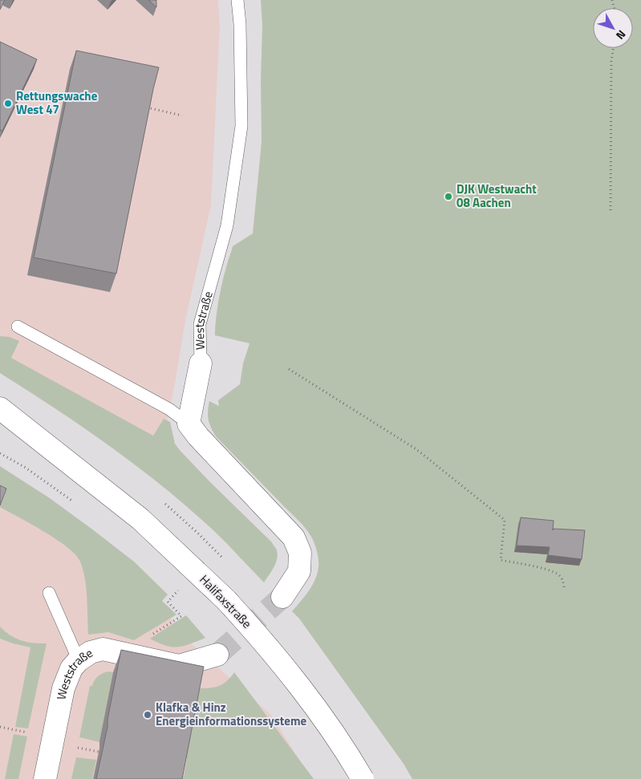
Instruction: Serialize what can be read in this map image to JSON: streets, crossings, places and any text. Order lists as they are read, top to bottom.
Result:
{
  "streets": {
    "main road": ["Weststraße", "Halifaxstraße"]
  },
  "places": ["Rettungswache West 47", "DJK Westwacht 08 Aachen", "Klafka & Hinz Energieinformationssysteme"],
  "north": "bottom right"
}
